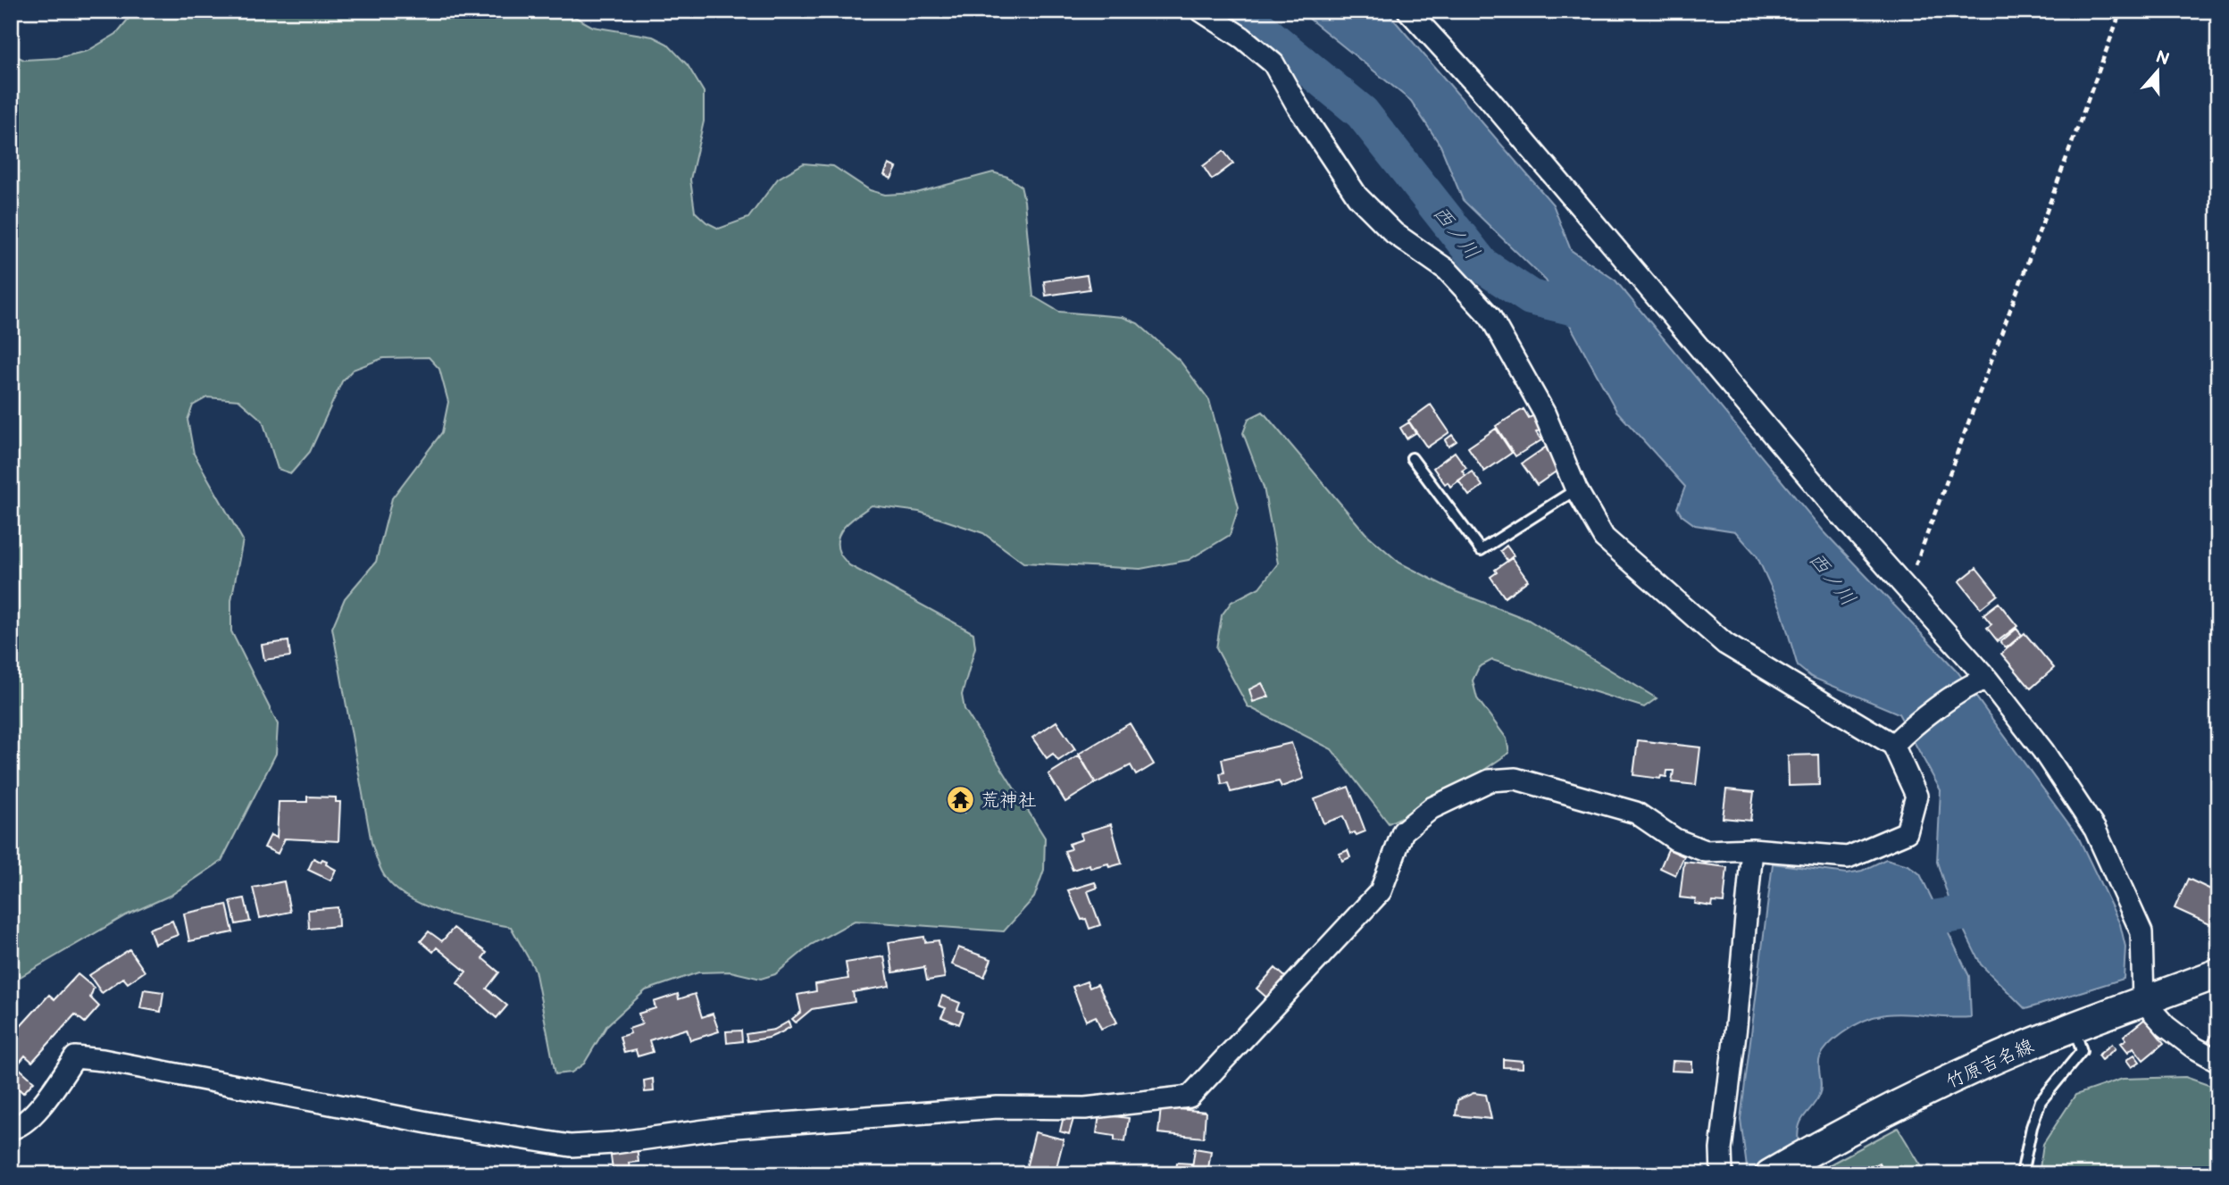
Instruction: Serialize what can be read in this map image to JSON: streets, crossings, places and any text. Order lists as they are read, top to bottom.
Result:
{
  "streets": {
    "main road": ["竹原吉名線"]
  },
  "water": ["西ノ川"],
  "places": {
    "temple": ["荒神社"]
  },
  "north": "top"
}
